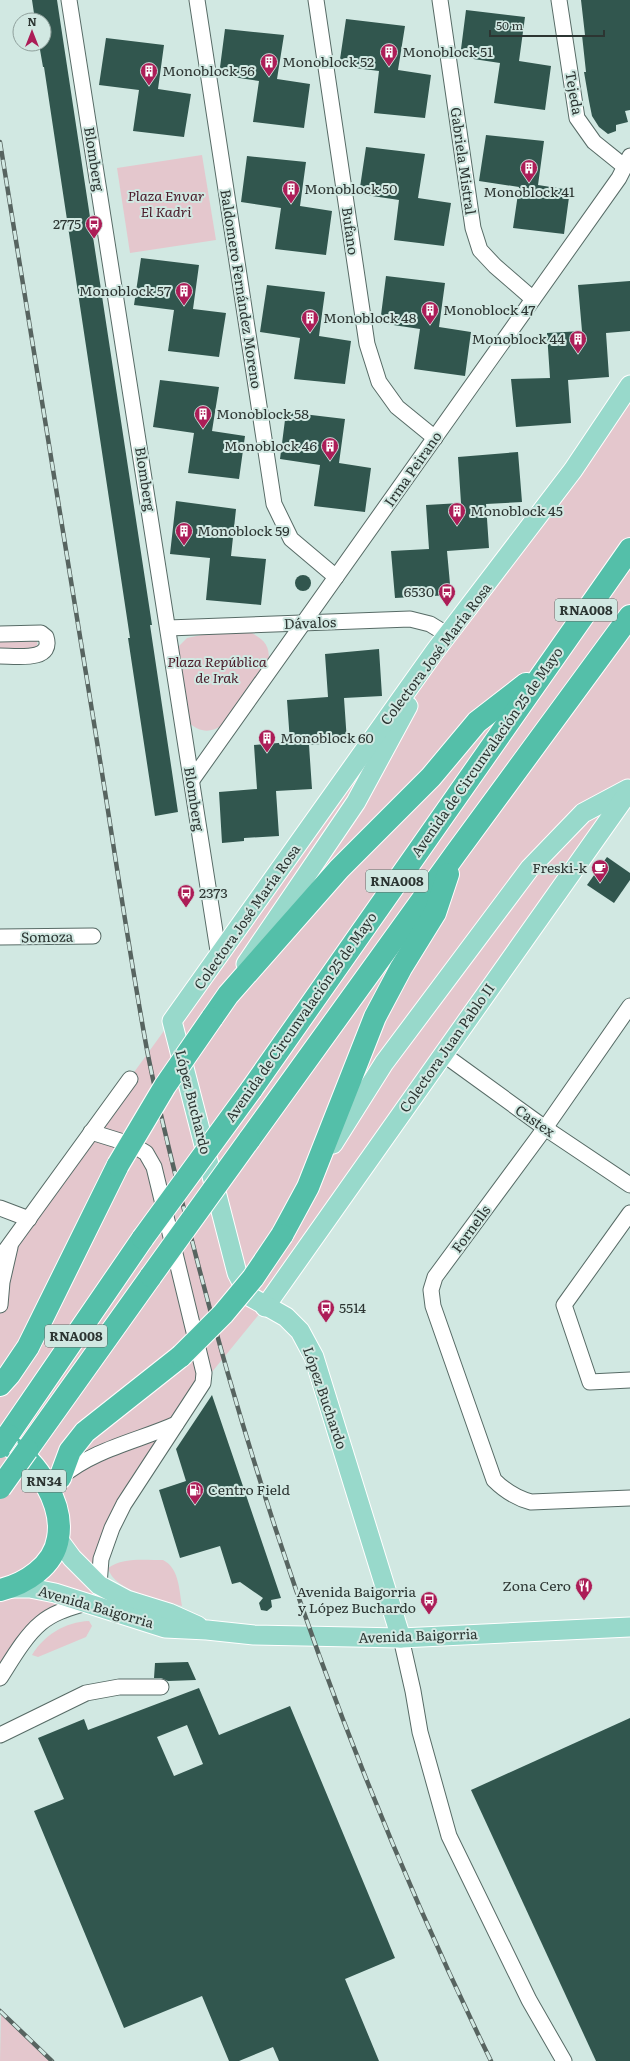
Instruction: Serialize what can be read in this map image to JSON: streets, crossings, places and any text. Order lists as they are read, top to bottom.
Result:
{
  "streets": {
    "highway": ["RNA008", "Avenida de Circunvalación 25 de Mayo", "RN34"],
    "main road": [
      "Colectora José María Rosa",
      "Colectora Juan Pablo II",
      "López Buchardo",
      "Avenida Baigorria"
    ],
    "street": [
      "Tejeda",
      "Blomberg",
      "Gabriela Mistral",
      "Bufano",
      "Baldomero Fernández Moreno",
      "Irma Peirano",
      "Dávalos",
      "Somoza",
      "Castex",
      "Fornells"
    ]
  },
  "crossings": [
    ["Tejeda", "Irma Peirano"],
    ["Blomberg", "Irma Peirano"],
    ["Blomberg", "Dávalos"],
    ["Blomberg", "Colectora José María Rosa"],
    ["Gabriela Mistral", "Irma Peirano"],
    ["Bufano", "Irma Peirano"],
    ["Baldomero Fernández Moreno", "Irma Peirano"],
    ["Irma Peirano", "Dávalos"],
    ["Dávalos", "Colectora José María Rosa"],
    ["Colectora José María Rosa", "López Buchardo"],
    ["Avenida de Circunvalación 25 de Mayo", "RN34"],
    ["Colectora Juan Pablo II", "López Buchardo"],
    ["Colectora Juan Pablo II", "Castex"],
    ["López Buchardo", "Avenida Baigorria"],
    ["Castex", "Fornells"],
    ["RN34", "Avenida Baigorria"]
  ],
  "parks": ["Plaza Envar El Kadri", "Plaza República de Irak"],
  "places": {
    "building": [
      "Monoblock 51",
      "Monoblock 52",
      "Monoblock 56",
      "Monoblock 41",
      "Monoblock 50",
      "Monoblock 57",
      "Monoblock 47",
      "Monoblock 48",
      "Monoblock 44",
      "Monoblock 58",
      "Monoblock 46",
      "Monoblock 45",
      "Monoblock 59",
      "Monoblock 60"
    ],
    "bus stop": [
      "2775",
      "6530",
      "2373",
      "5514",
      "Avenida Baigorria y López Buchardo"
    ],
    "cafe": ["Freski-k"],
    "fuel station": ["Centro Field"],
    "restaurant": ["Zona Cero"]
  },
  "scale_bar": "50 m",
  "north": "top"
}
